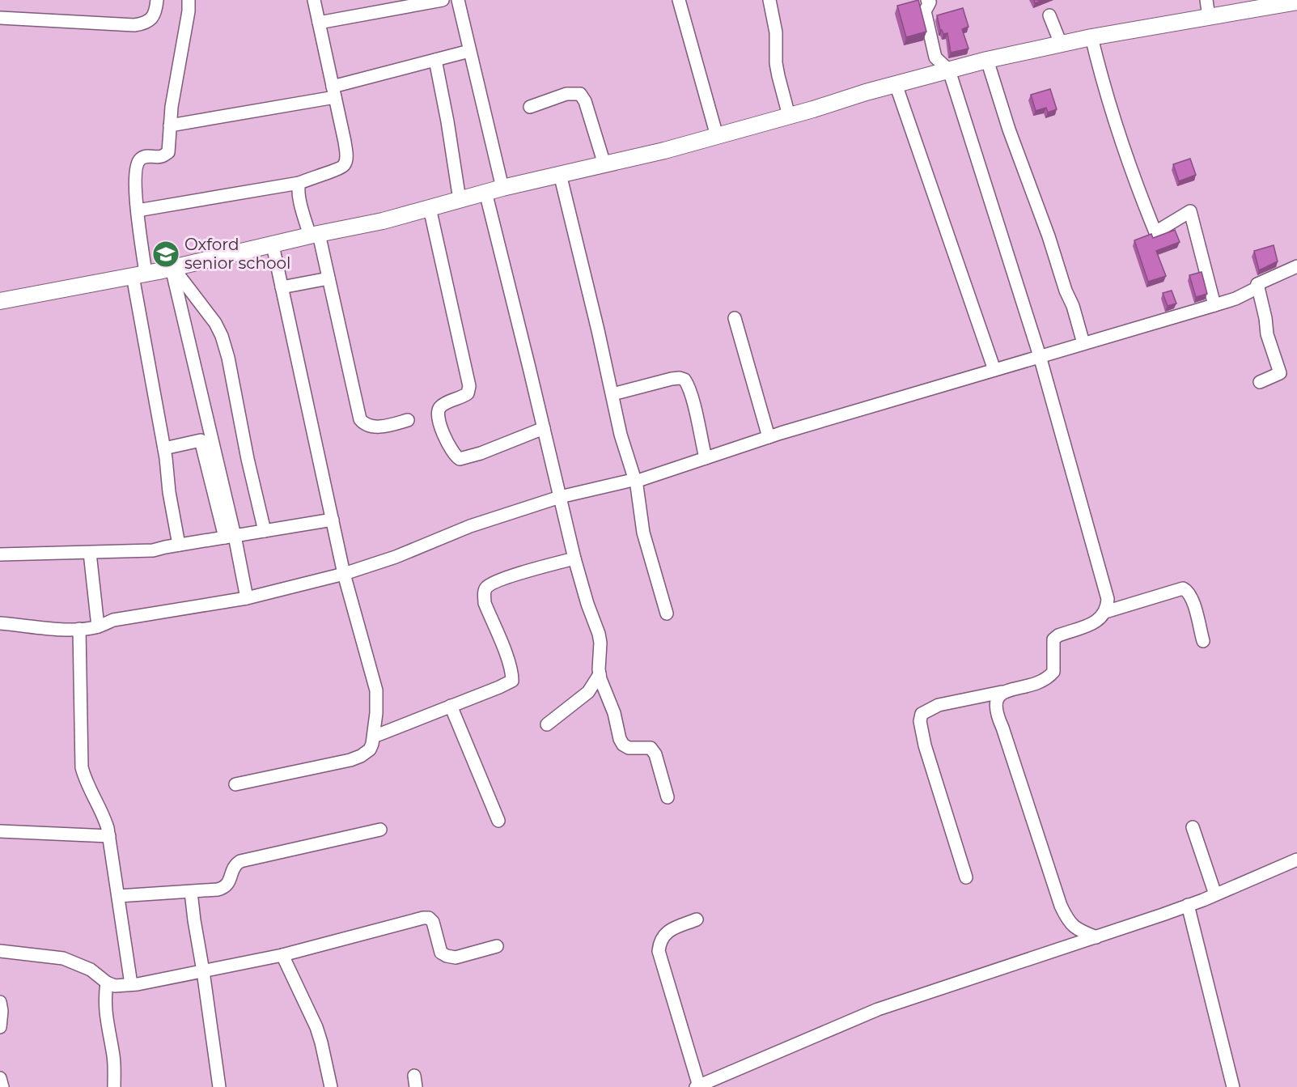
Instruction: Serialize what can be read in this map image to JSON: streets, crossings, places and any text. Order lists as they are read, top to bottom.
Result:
{
  "places": {
    "school or university": ["Oxford senior school"]
  }
}
